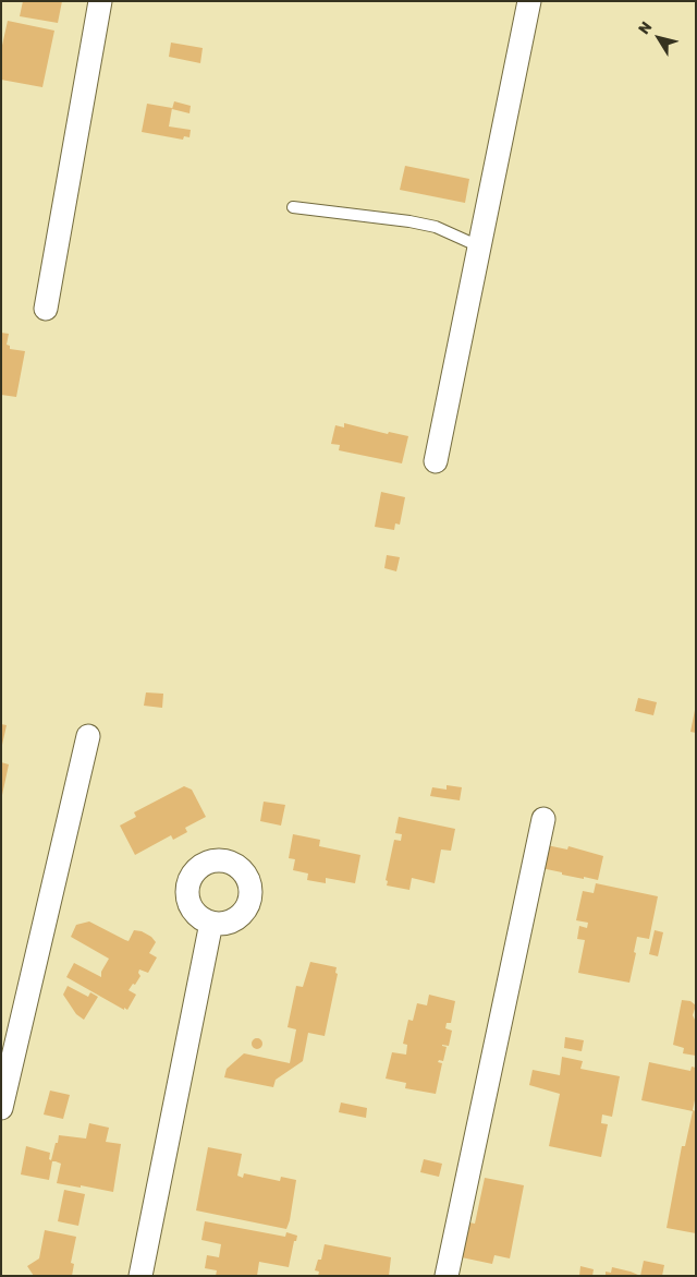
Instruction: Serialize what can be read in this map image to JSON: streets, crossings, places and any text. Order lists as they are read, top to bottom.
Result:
{
  "north": "top left"
}
